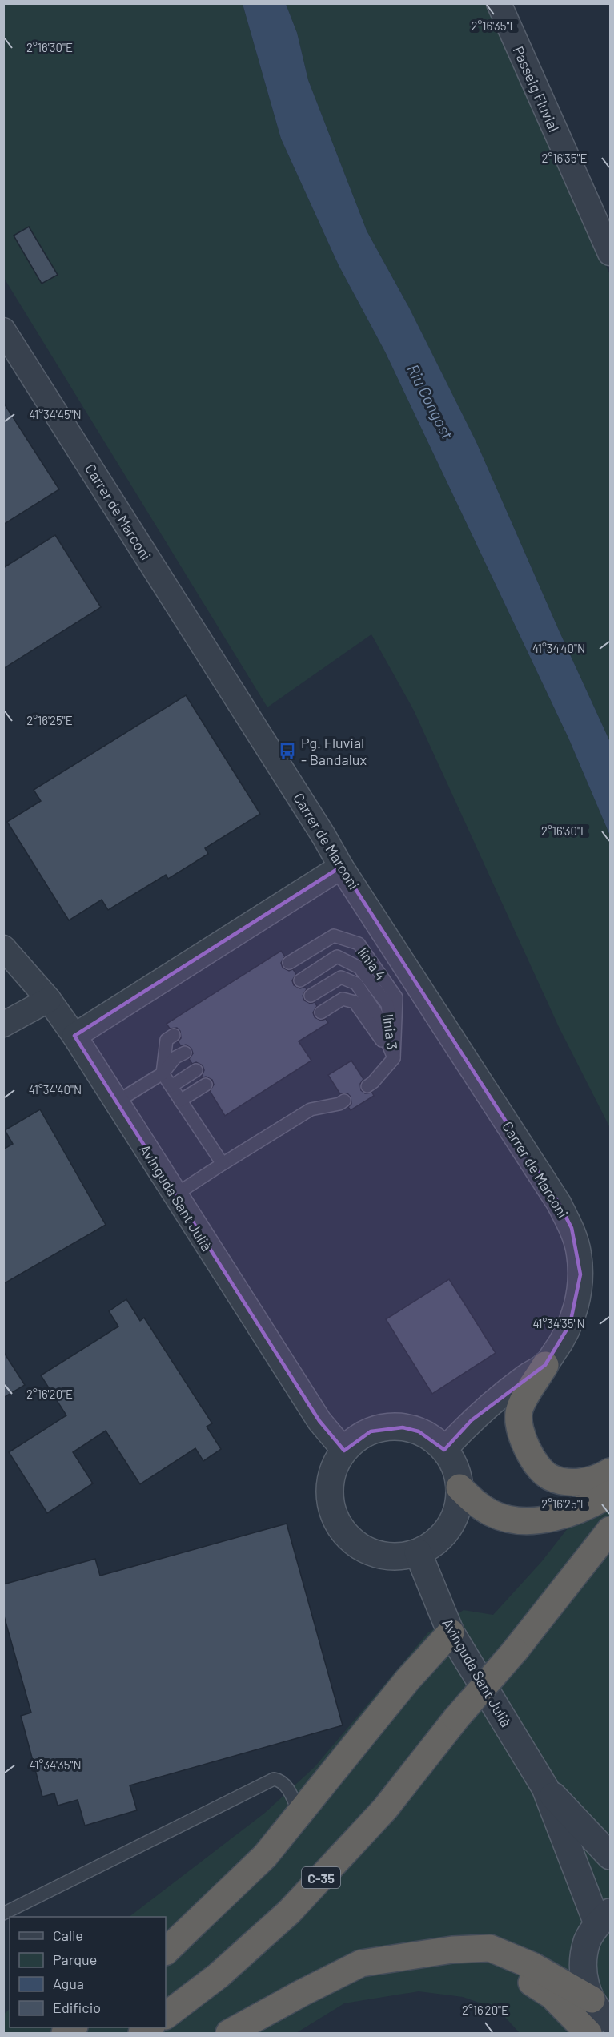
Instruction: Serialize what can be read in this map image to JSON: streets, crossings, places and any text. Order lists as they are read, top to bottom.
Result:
{
  "streets": {
    "highway": ["C-35"],
    "street": ["Passeig Fluvial", "Carrer de Marconi", "Avinguda Sant Julià"],
    "lane": ["línia 4", "línia 3"]
  },
  "crossings": [
    ["línia 4", "línia 3"]
  ],
  "water": ["Riu Congost"],
  "places": {
    "bus stop": ["Pg. Fluvial - Bandalux"]
  },
  "legend": [
    "Calle",
    "Parque",
    "Agua",
    "Edificio"
  ],
  "coordinates": [
    "2°16'35\"E",
    "2°16'30\"E",
    "41°34'45\"N",
    "41°34'40\"N",
    "2°16'25\"E",
    "41°34'35\"N",
    "2°16'20\"E"
  ]
}
